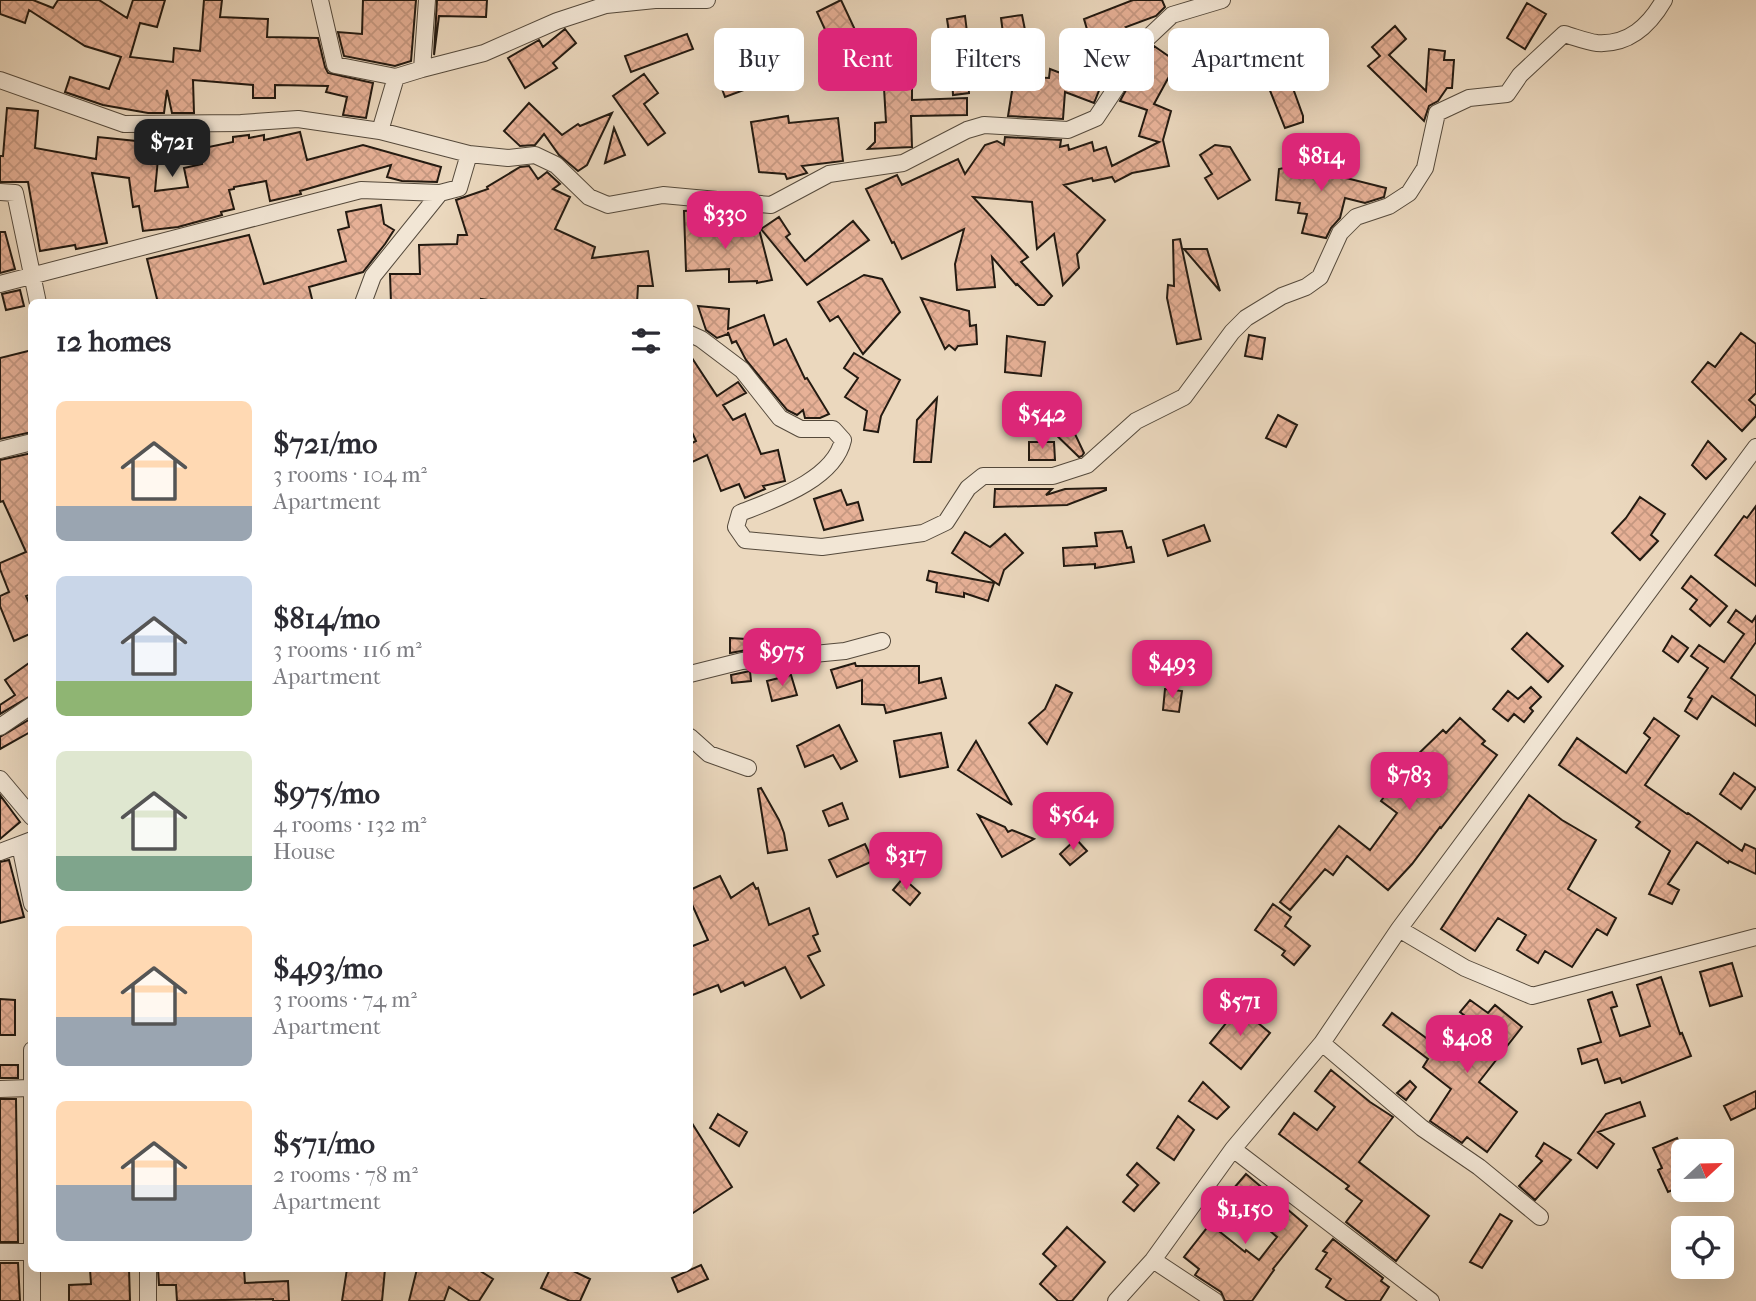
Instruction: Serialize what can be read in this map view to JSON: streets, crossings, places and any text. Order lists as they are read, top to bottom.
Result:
{
  "north": "right",
  "page": {
    "chip": [
      "Buy",
      "Rent",
      "Filters",
      "New",
      "Apartment"
    ],
    "price": [
      "$721",
      "$814",
      "$330",
      "$542",
      "$975",
      "$493",
      "$783",
      "$564",
      "$317",
      "$571",
      "$408",
      "$1,150"
    ],
    "heading": "12 homes",
    "list": [
      {
        "name": "$721/mo",
        "note": "3 rooms · 104 m² · Apartment"
      },
      {
        "name": "$814/mo",
        "note": "3 rooms · 116 m² · Apartment"
      },
      {
        "name": "$975/mo",
        "note": "4 rooms · 132 m² · House"
      },
      {
        "name": "$493/mo",
        "note": "3 rooms · 74 m² · Apartment"
      },
      {
        "name": "$571/mo",
        "note": "2 rooms · 78 m² · Apartment"
      }
    ]
  }
}
